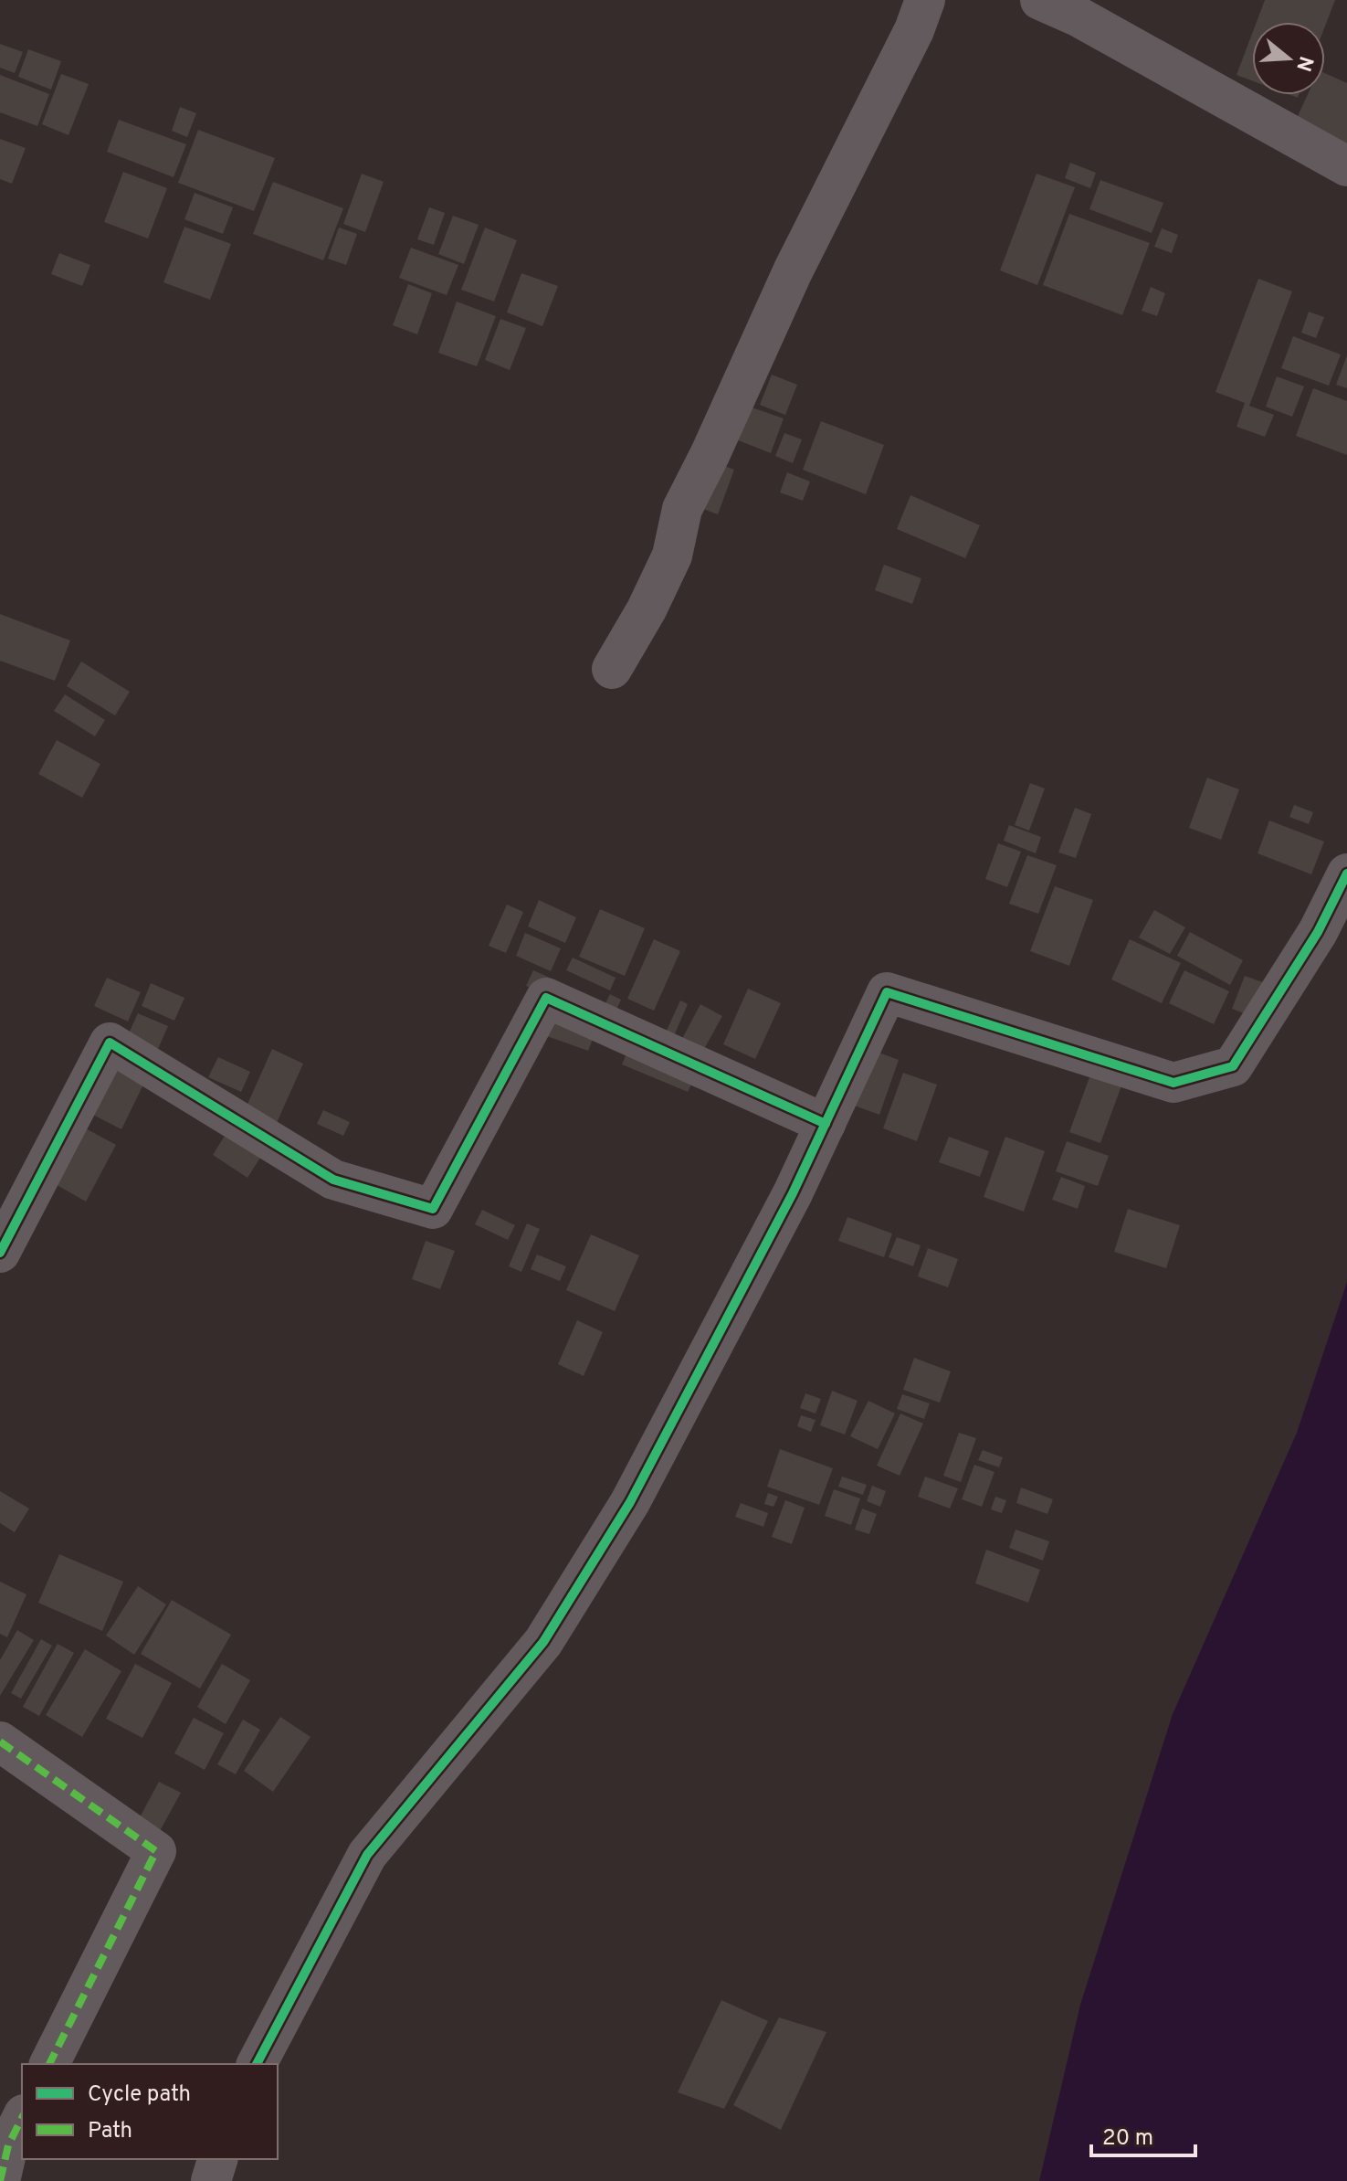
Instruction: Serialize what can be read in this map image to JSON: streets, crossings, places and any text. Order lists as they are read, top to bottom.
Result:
{
  "legend": ["Cycle path", "Path"],
  "scale_bar": "20 m",
  "north": "right"
}
